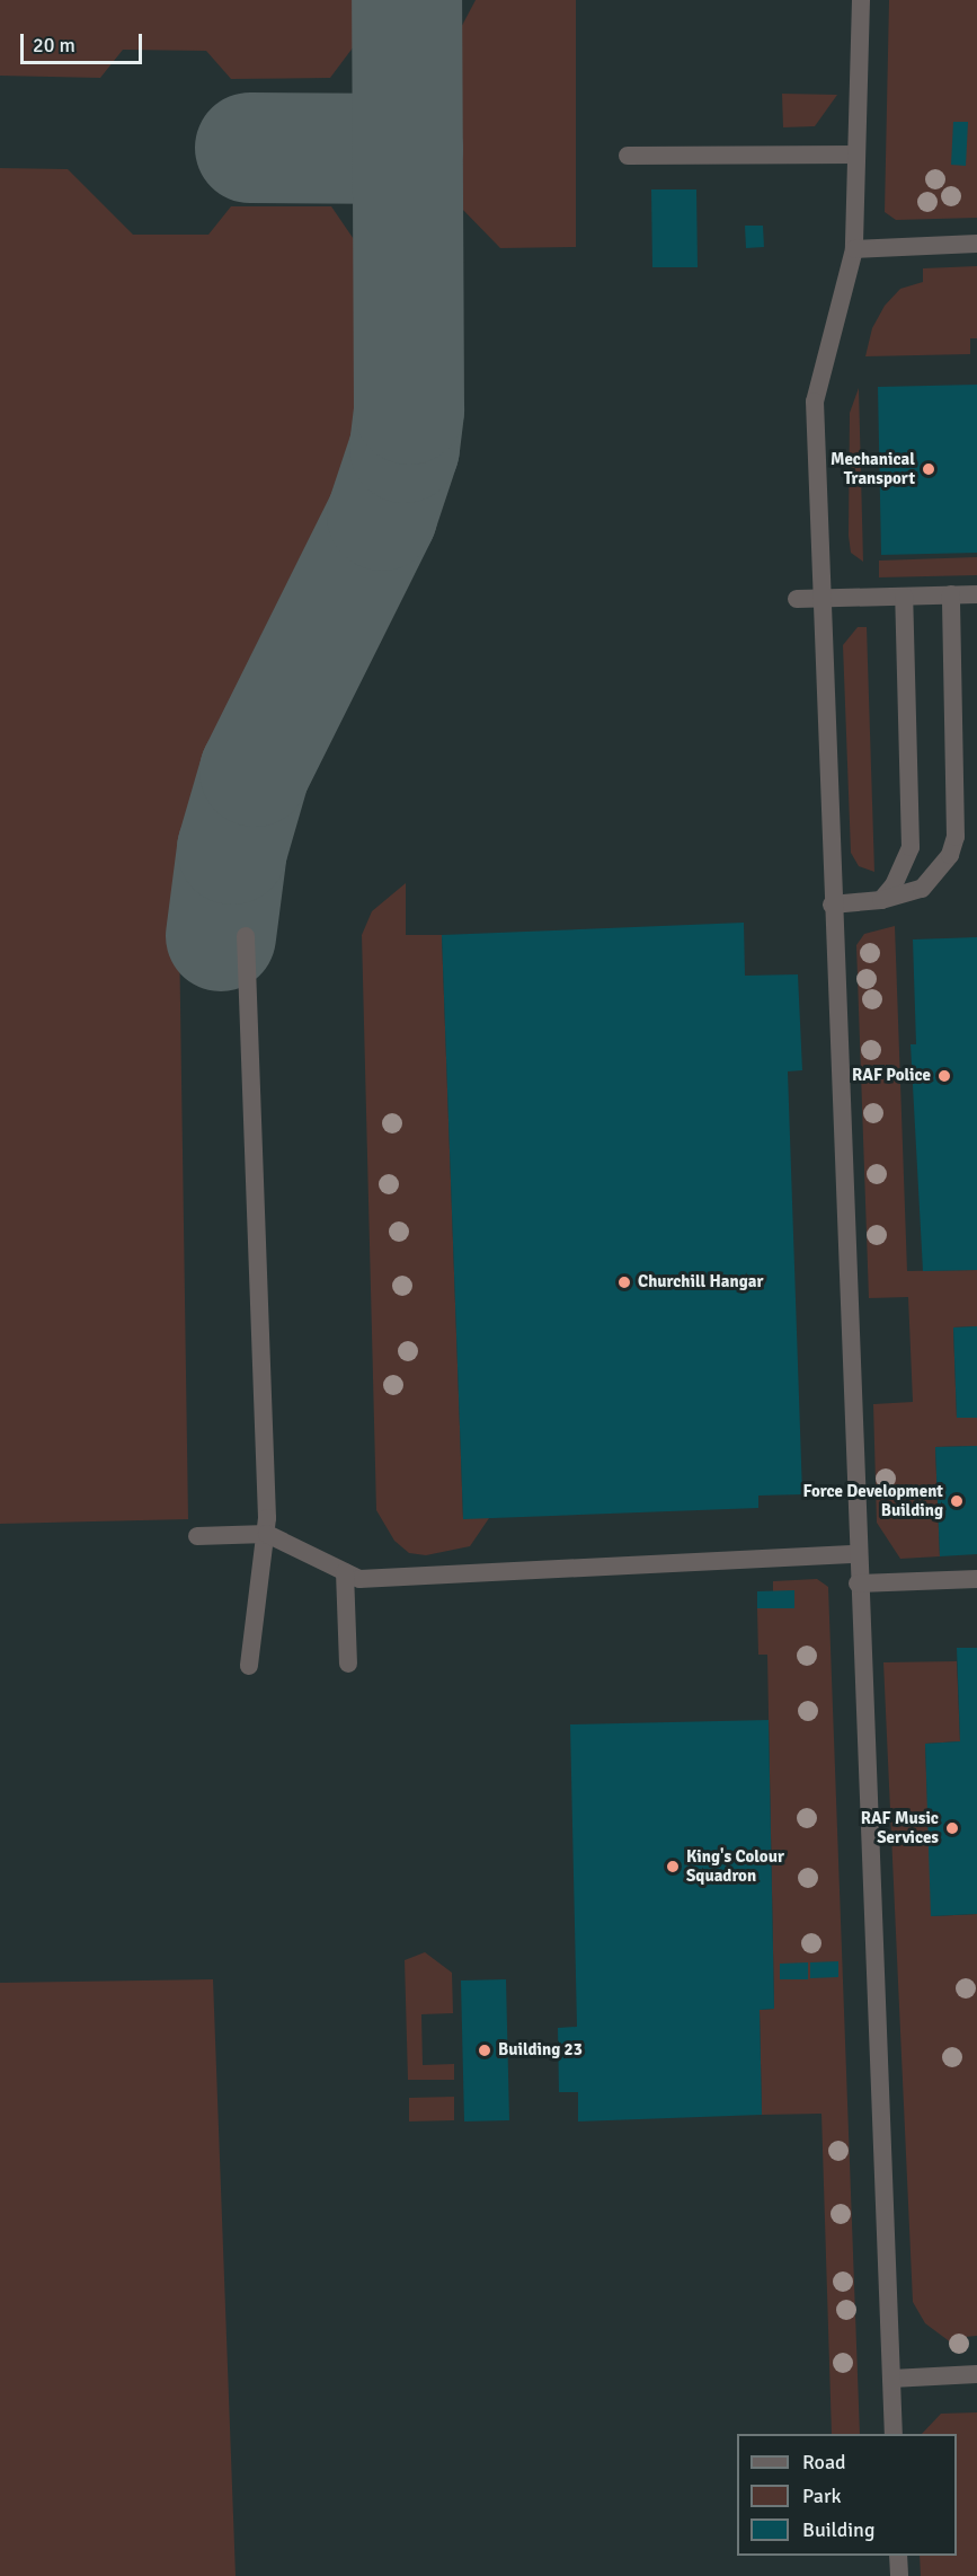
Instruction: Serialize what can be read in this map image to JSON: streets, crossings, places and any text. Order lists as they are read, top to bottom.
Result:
{
  "places": [
    "Mechanical Transport",
    "RAF Police",
    "Churchill Hangar",
    "Force Development Building",
    "RAF Music Services",
    "King's Colour Squadron",
    "Building 23"
  ],
  "legend": ["Road", "Park", "Building"],
  "scale_bar": "20 m"
}
